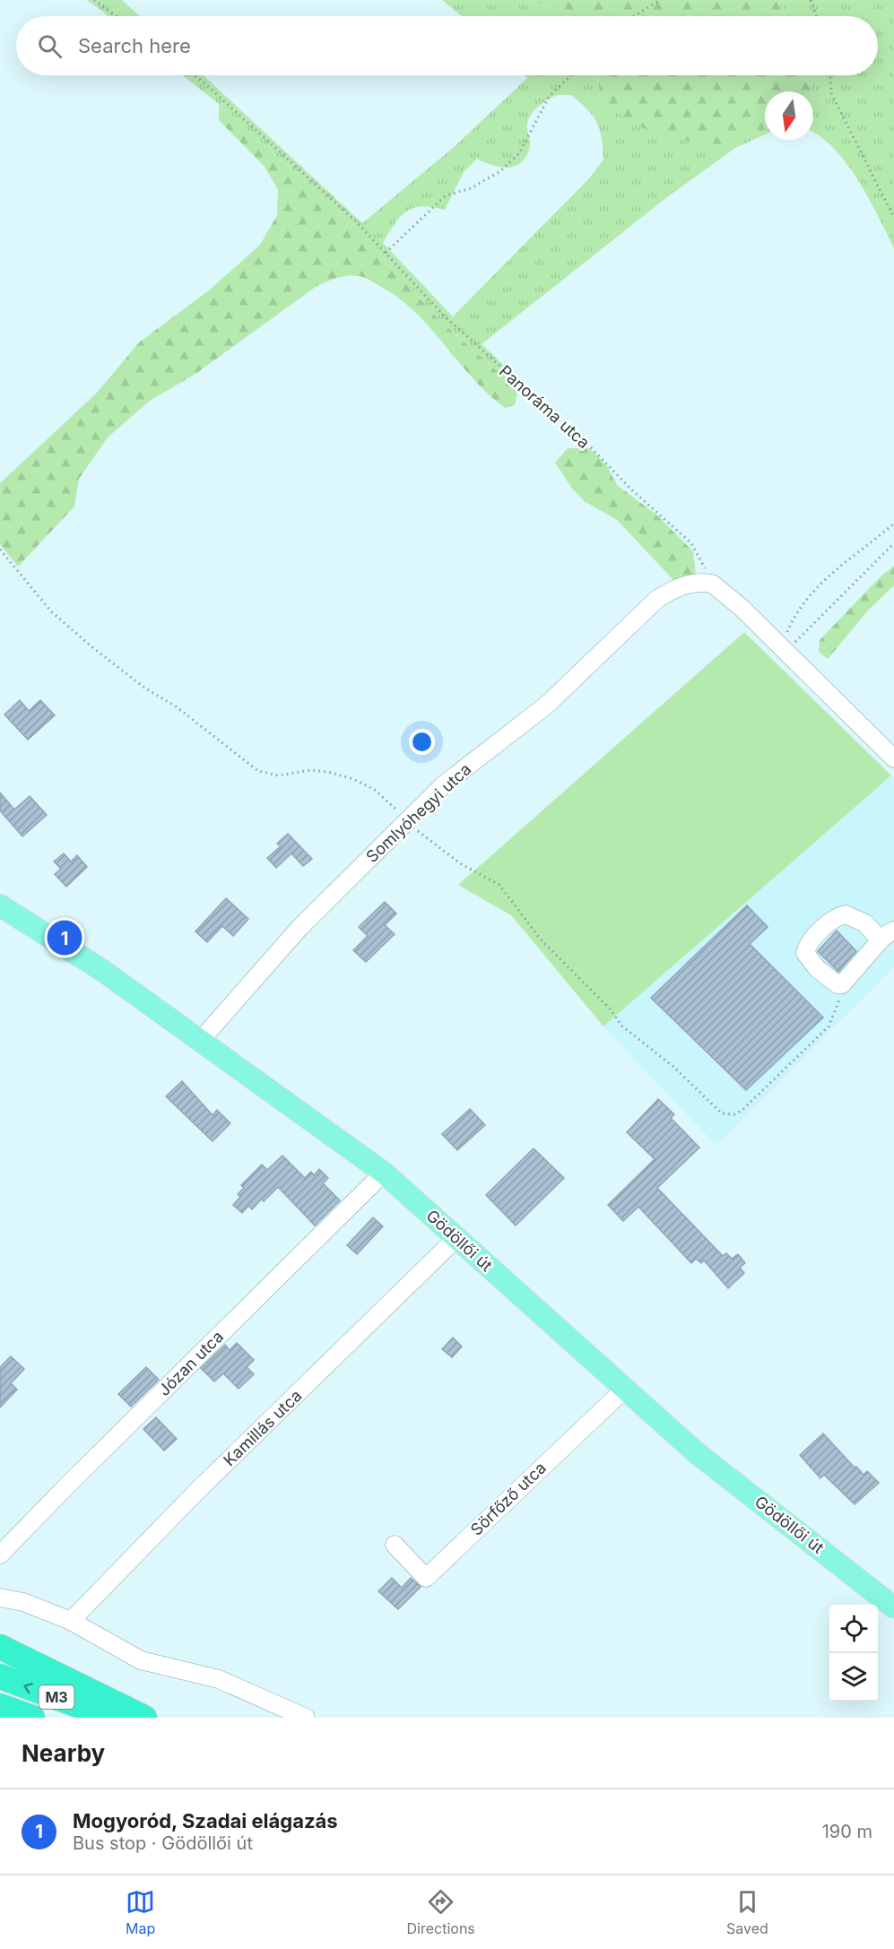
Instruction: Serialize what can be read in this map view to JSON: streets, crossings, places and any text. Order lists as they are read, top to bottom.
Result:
{
  "streets": {
    "highway": ["M3"],
    "main road": ["Gödöllői út"],
    "street": [
      "Somlyóhegyi utca",
      "Józan utca",
      "Kamillás utca",
      "Sörfőző utca"
    ],
    "path": ["Panoráma utca"]
  },
  "crossings": [
    ["Panoráma utca", "Somlyóhegyi utca"],
    ["Somlyóhegyi utca", "Gödöllői út"],
    ["Gödöllői út", "Józan utca"],
    ["Gödöllői út", "Kamillás utca"],
    ["Gödöllői út", "Sörfőző utca"]
  ],
  "north": "bottom",
  "page": {
    "search": "Search here",
    "pins": "1",
    "heading": "Nearby",
    "list": [
      {
        "mark": "1",
        "name": "Mogyoród, Szadai elágazás",
        "note": "Bus stop · Gödöllői út",
        "value": "190 m"
      }
    ],
    "nav": ["Map", "Directions", "Saved"]
  }
}
